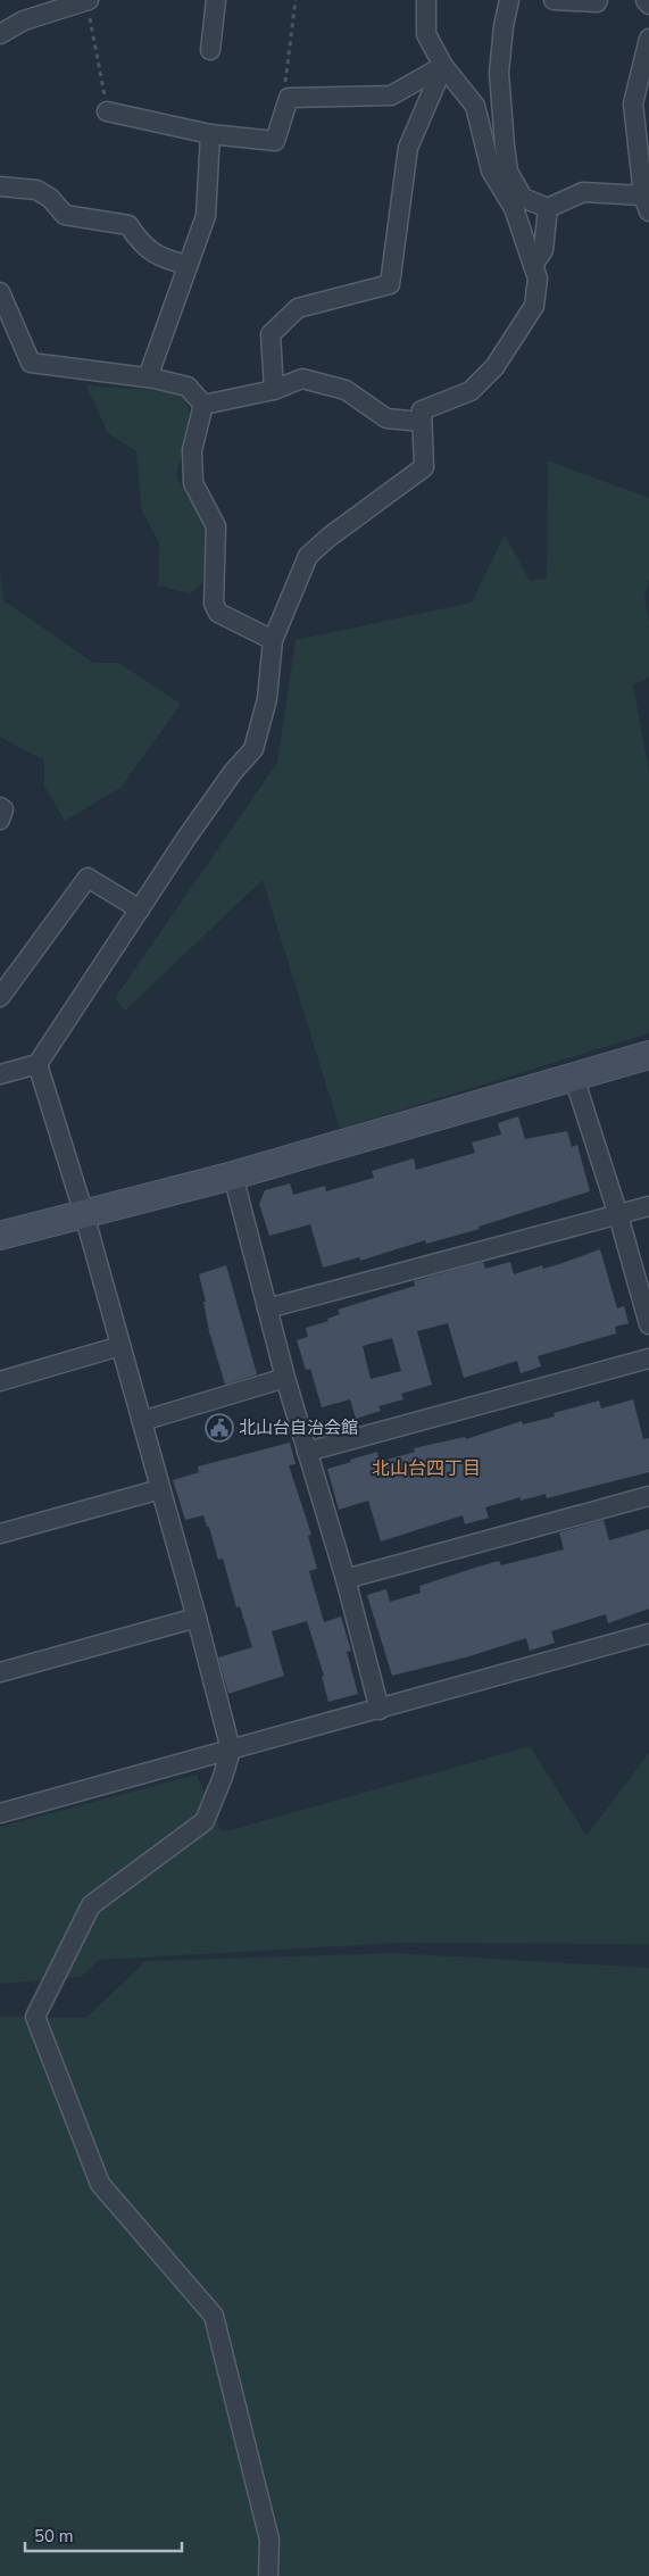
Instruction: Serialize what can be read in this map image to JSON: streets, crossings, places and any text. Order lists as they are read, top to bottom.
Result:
{
  "districts": ["北山台四丁目"],
  "places": {
    "public building": ["北山台自治会館"]
  },
  "scale_bar": "50 m"
}
